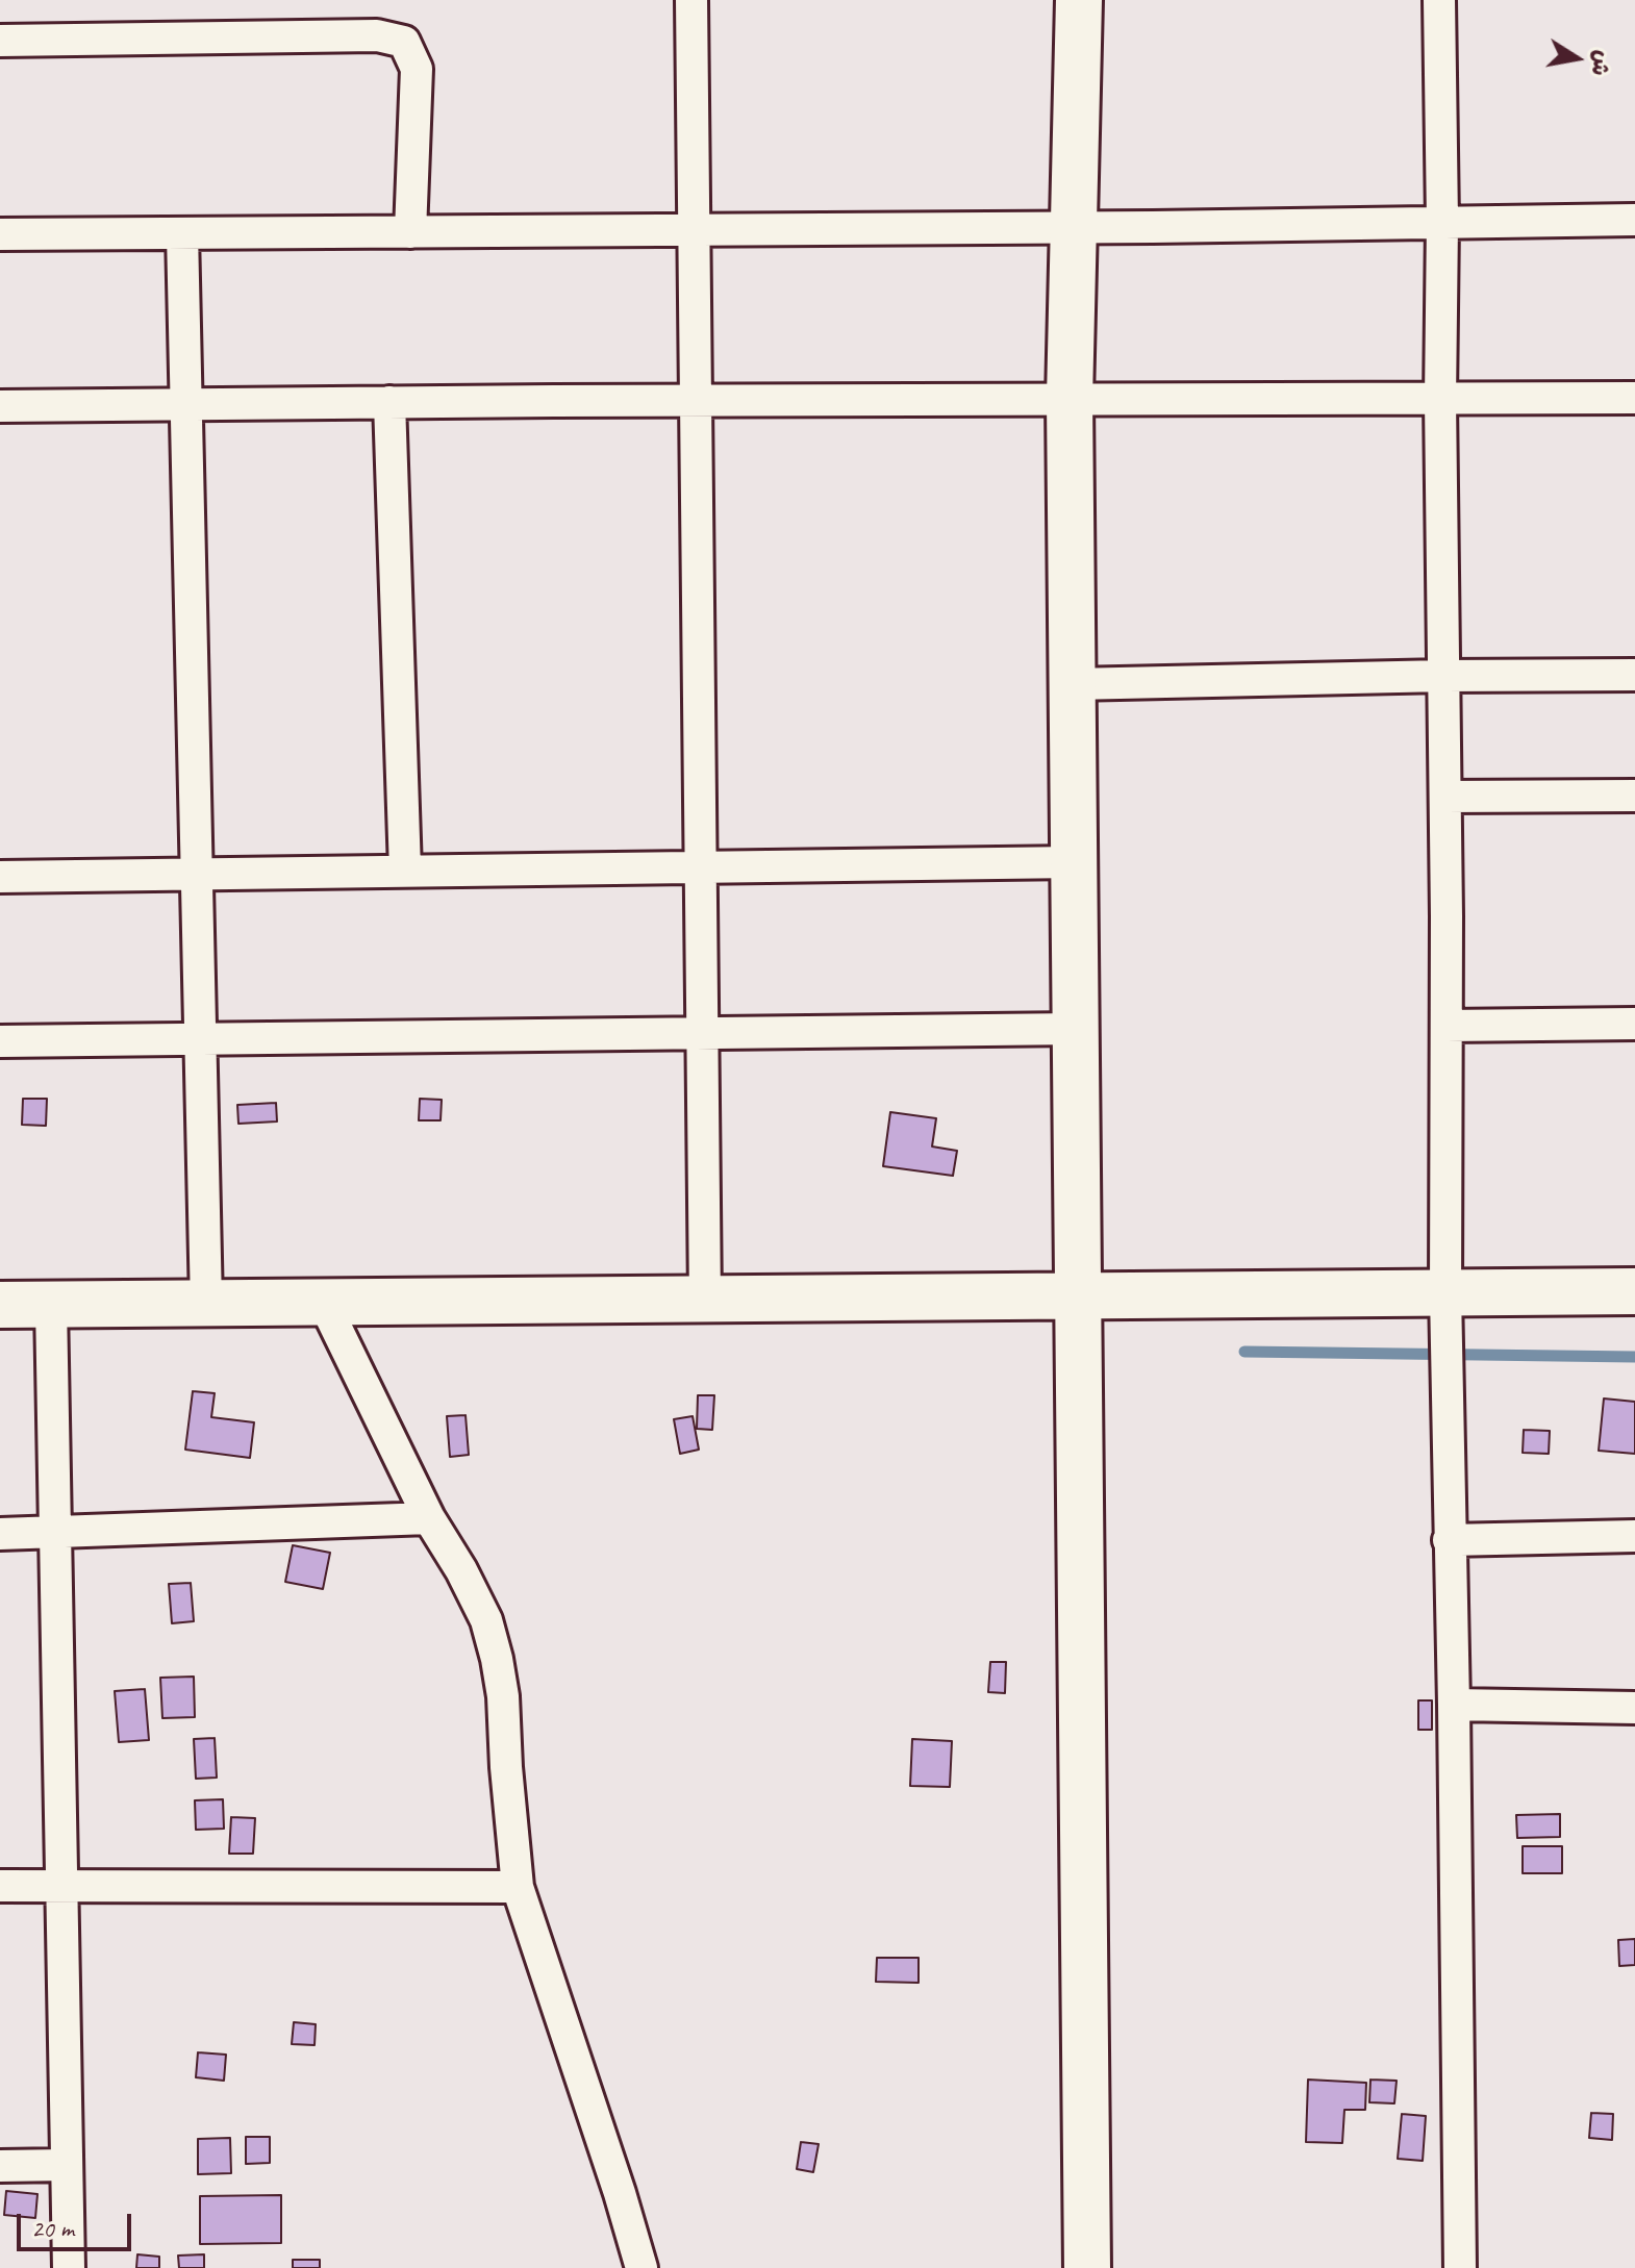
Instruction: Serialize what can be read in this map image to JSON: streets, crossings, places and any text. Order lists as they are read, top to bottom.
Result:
{
  "scale_bar": "20 m",
  "north": "right"
}
